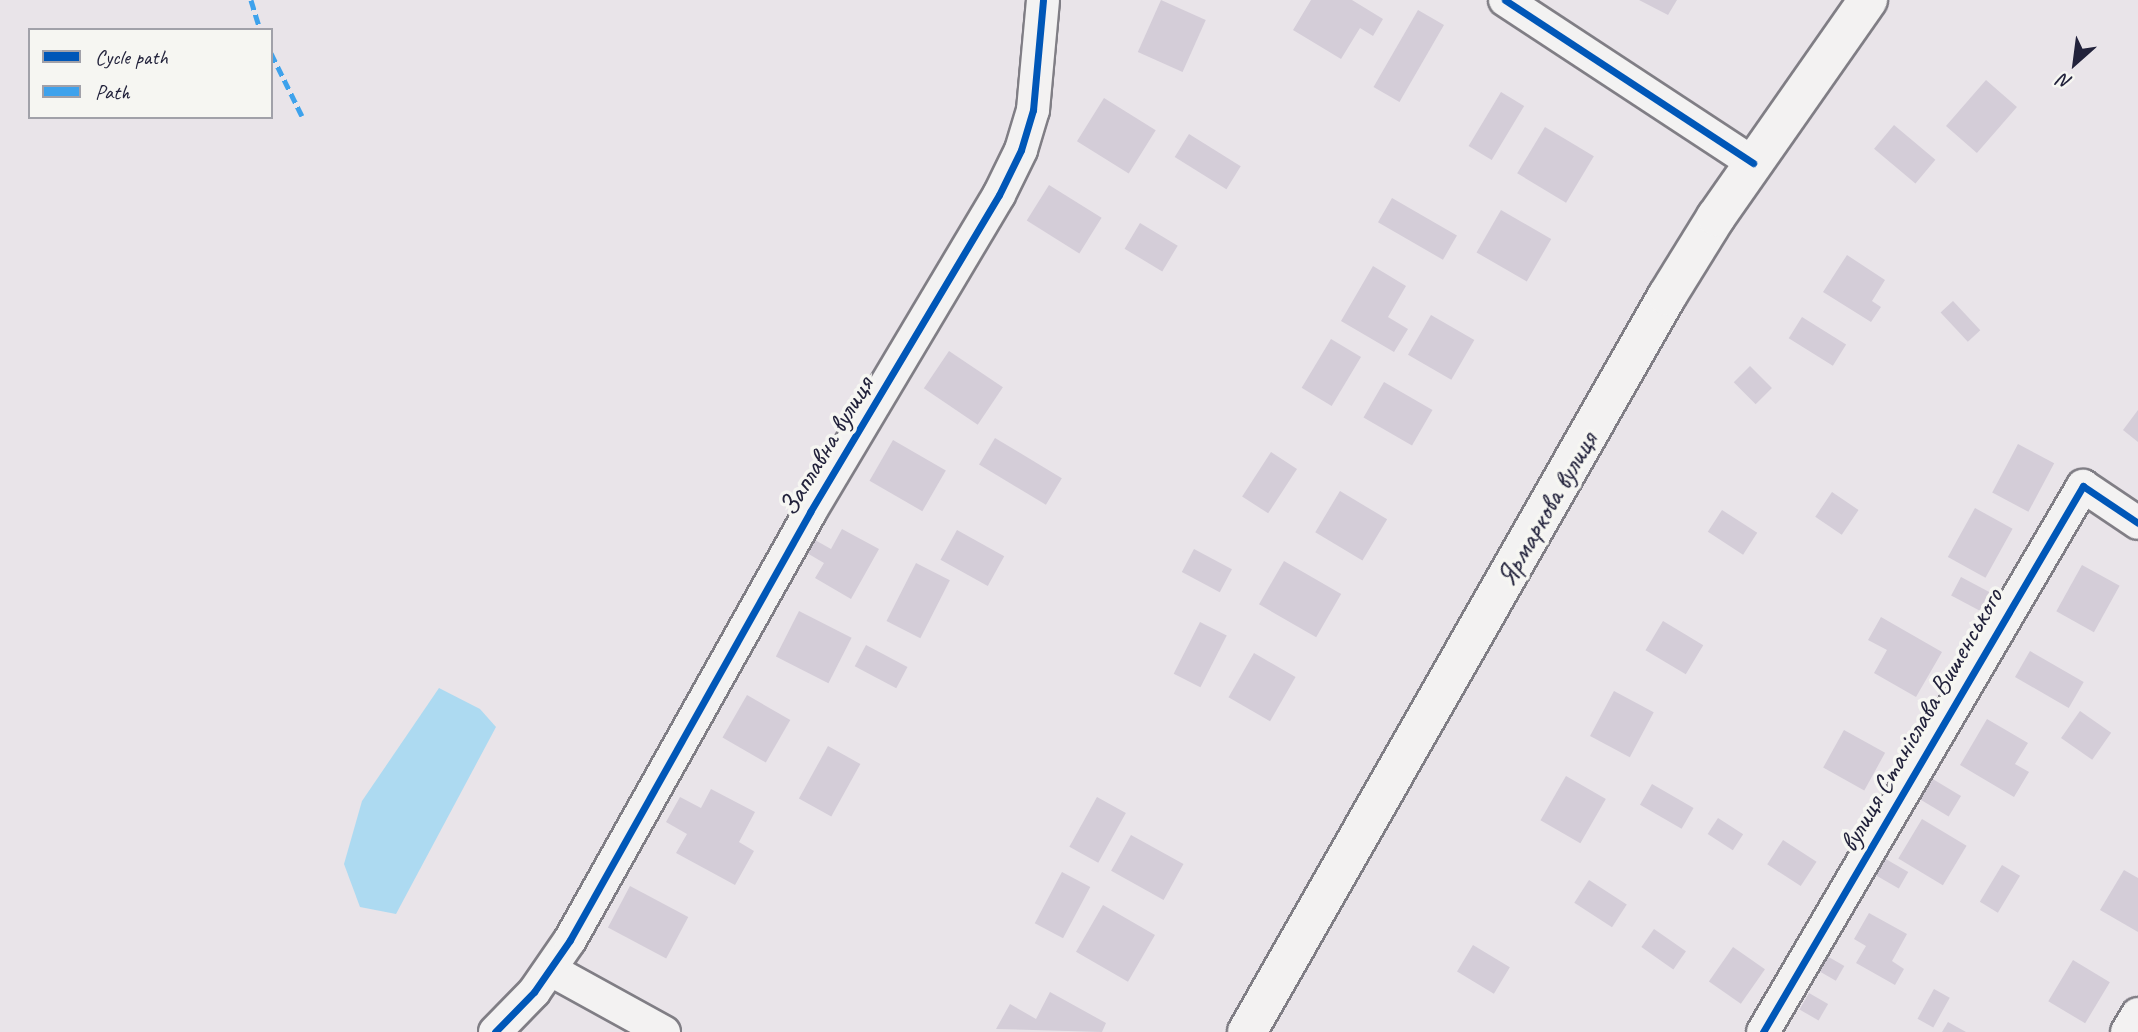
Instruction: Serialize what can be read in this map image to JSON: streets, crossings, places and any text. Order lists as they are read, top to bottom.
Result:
{
  "streets": {
    "main road": ["Ярмаркова вулиця"],
    "street": ["Заплавна вулиця", "вулиця Станіслава Вишенського"]
  },
  "legend": ["Cycle path", "Path"],
  "north": "bottom left"
}
